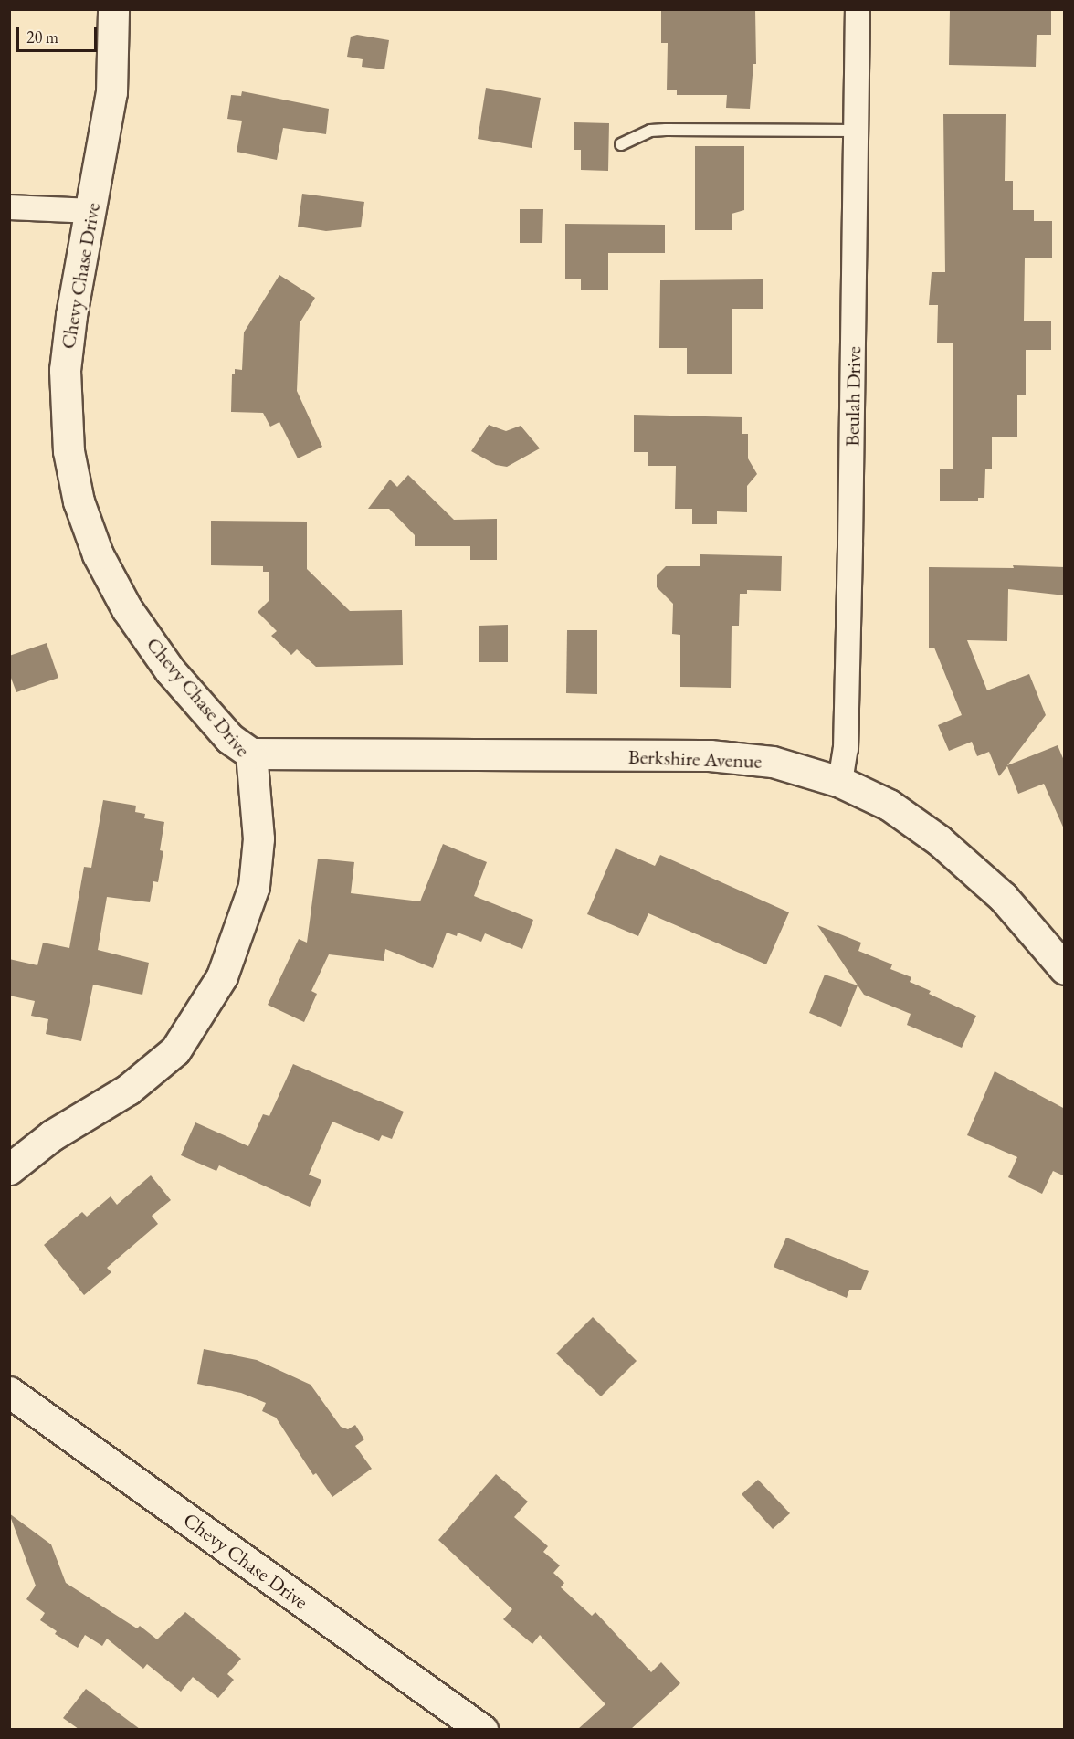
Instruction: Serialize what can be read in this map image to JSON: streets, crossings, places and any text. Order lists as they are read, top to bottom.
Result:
{
  "streets": {
    "main road": ["Chevy Chase Drive", "Berkshire Avenue"],
    "street": ["Beulah Drive"]
  },
  "crossings": [
    ["Chevy Chase Drive", "Berkshire Avenue"],
    ["Beulah Drive", "Berkshire Avenue"]
  ],
  "scale_bar": "20 m"
}
